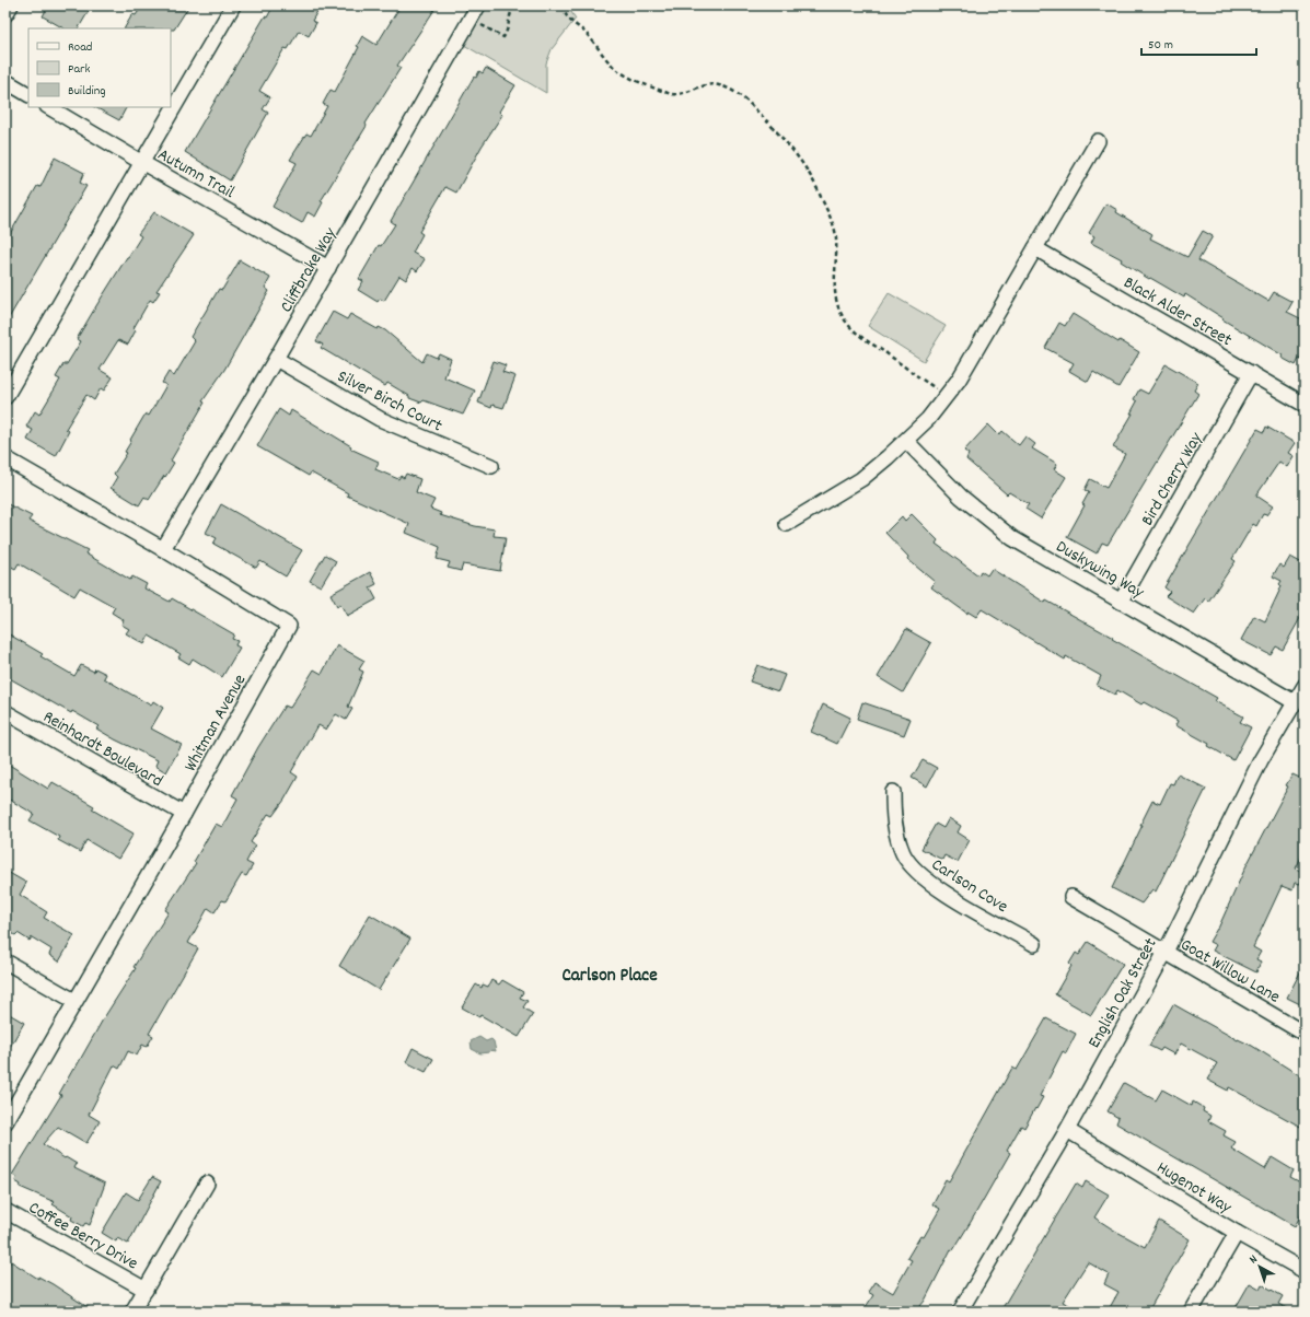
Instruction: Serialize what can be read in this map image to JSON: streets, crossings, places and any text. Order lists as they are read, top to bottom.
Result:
{
  "streets": {
    "street": [
      "Autumn Trail",
      "Cliffbrake Way",
      "Black Alder Street",
      "Silver Birch Court",
      "Bird Cherry Way",
      "Duskywing Way",
      "Whitman Avenue",
      "Reinhardt Boulevard",
      "Carlson Cove",
      "Goat Willow Lane",
      "English Oak Street",
      "Hugenot Way",
      "Coffee Berry Drive"
    ]
  },
  "crossings": [
    ["Autumn Trail", "Cliffbrake Way"],
    ["Cliffbrake Way", "Silver Birch Court"],
    ["Cliffbrake Way", "Whitman Avenue"],
    ["Black Alder Street", "Bird Cherry Way"],
    ["Bird Cherry Way", "Duskywing Way"],
    ["Duskywing Way", "English Oak Street"],
    ["Whitman Avenue", "Reinhardt Boulevard"],
    ["Goat Willow Lane", "English Oak Street"],
    ["English Oak Street", "Hugenot Way"]
  ],
  "districts": ["Carlson Place"],
  "legend": ["Road", "Park", "Building"],
  "scale_bar": "50 m",
  "north": "top left"
}
